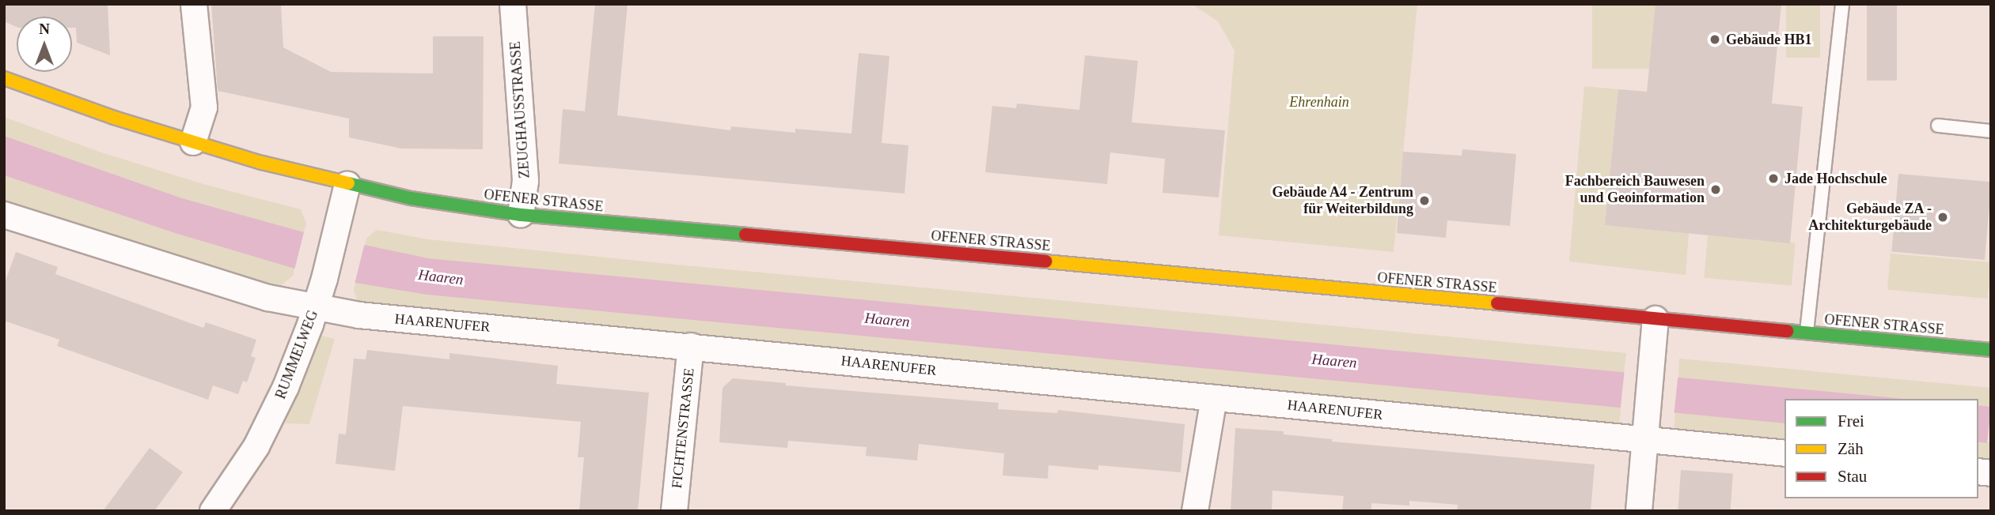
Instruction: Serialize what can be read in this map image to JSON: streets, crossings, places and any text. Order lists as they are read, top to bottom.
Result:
{
  "streets": {
    "main road": ["OFENER STRASSE"],
    "street": [
      "ZEUGHAUSSTRASSE",
      "HAARENUFER",
      "RUMMELWEG",
      "FICHTENSTRASSE"
    ]
  },
  "crossings": [
    ["ZEUGHAUSSTRASSE", "OFENER STRASSE"],
    ["OFENER STRASSE", "RUMMELWEG"],
    ["HAARENUFER", "RUMMELWEG"],
    ["HAARENUFER", "FICHTENSTRASSE"]
  ],
  "water": ["Haaren"],
  "parks": ["Ehrenhain"],
  "places": [
    "Gebäude HB1",
    "Jade Hochschule",
    "Fachbereich Bauwesen und Geoinformation",
    "Gebäude A4 - Zentrum für Weiterbildung",
    "Gebäude ZA - Architekturgebäude"
  ],
  "legend": ["Frei", "Zäh", "Stau"],
  "north": "top"
}
